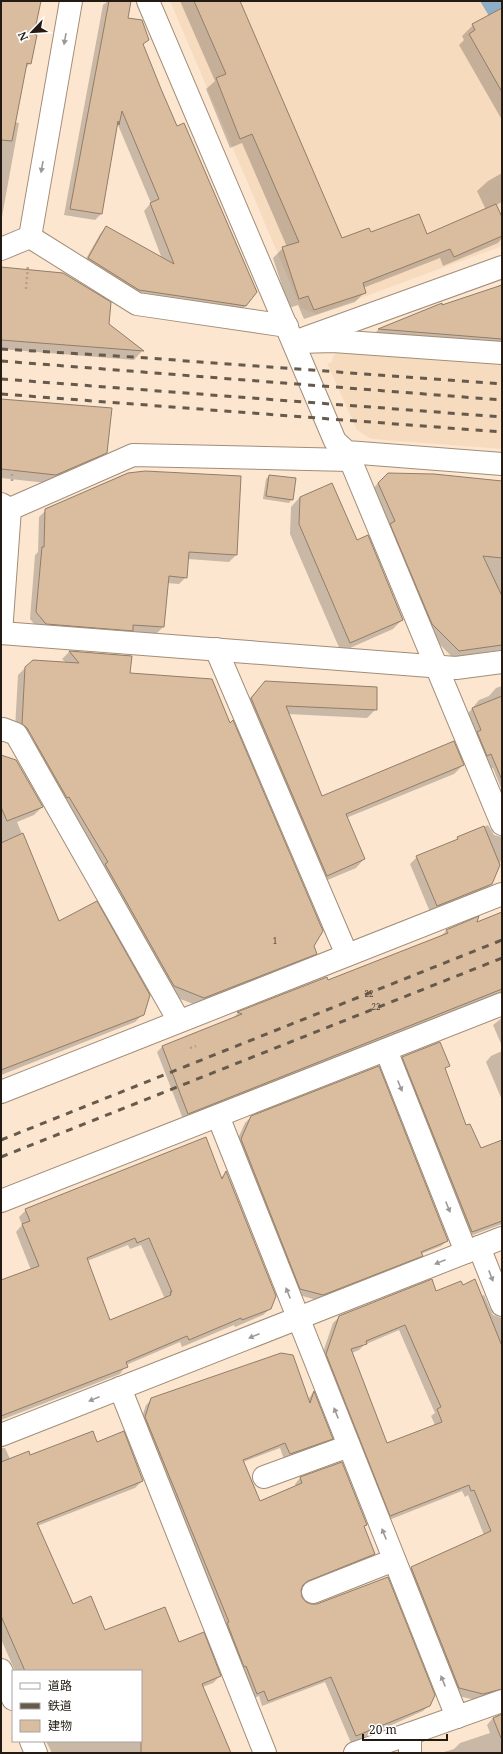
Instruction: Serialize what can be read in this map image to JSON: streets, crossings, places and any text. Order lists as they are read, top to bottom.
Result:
{
  "house_numbers": ["1", "22", "22"],
  "legend": ["道路", "鉄道", "建物"],
  "scale_bar": "20 m",
  "north": "bottom left"
}
